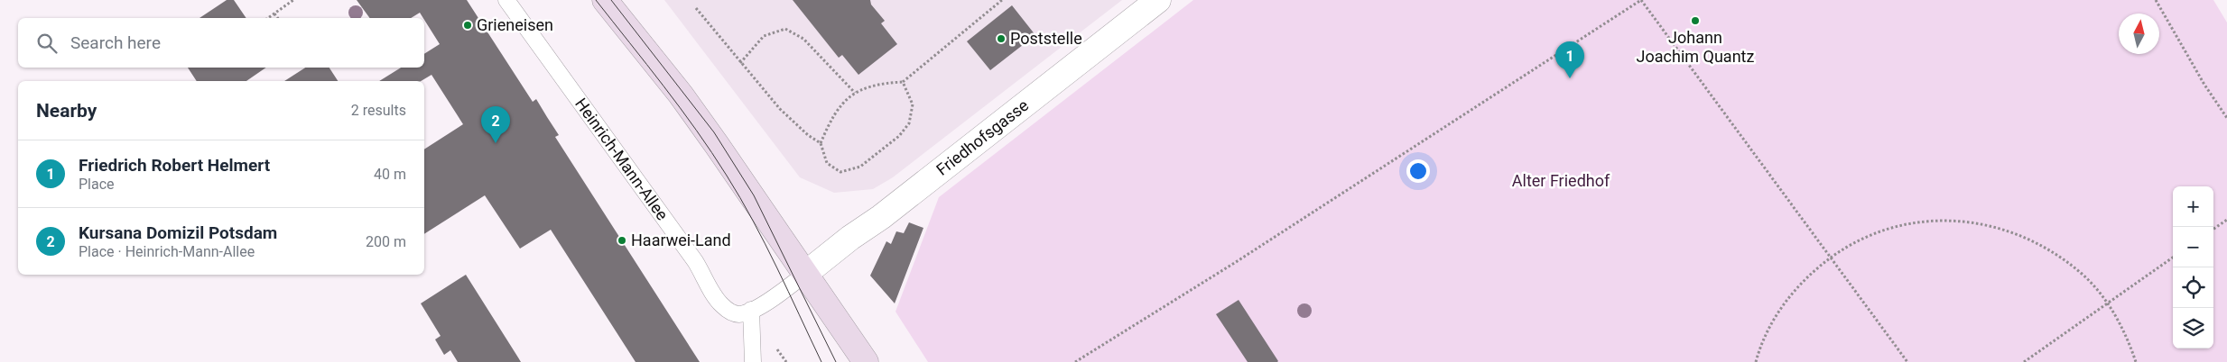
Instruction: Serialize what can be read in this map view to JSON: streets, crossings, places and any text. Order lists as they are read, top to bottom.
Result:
{
  "streets": {
    "street": ["Friedhofsgasse"],
    "lane": ["Heinrich-Mann-Allee"]
  },
  "crossings": [
    ["Friedhofsgasse", "Heinrich-Mann-Allee"]
  ],
  "parks": ["Alter Friedhof"],
  "places": [
    "Johann Joachim Quantz",
    "Grieneisen",
    "Poststelle",
    "Haarwei-Land"
  ],
  "north": "top",
  "page": {
    "search": "Search here",
    "pins": ["1", "2"],
    "heading": ["Nearby", "2 results"],
    "list": [
      {
        "mark": "1",
        "name": "Friedrich Robert Helmert",
        "note": "Place",
        "value": "40 m"
      },
      {
        "mark": "2",
        "name": "Kursana Domizil Potsdam",
        "note": "Place · Heinrich-Mann-Allee",
        "value": "200 m"
      }
    ],
    "map_buttons": ["+", "−"]
  }
}
